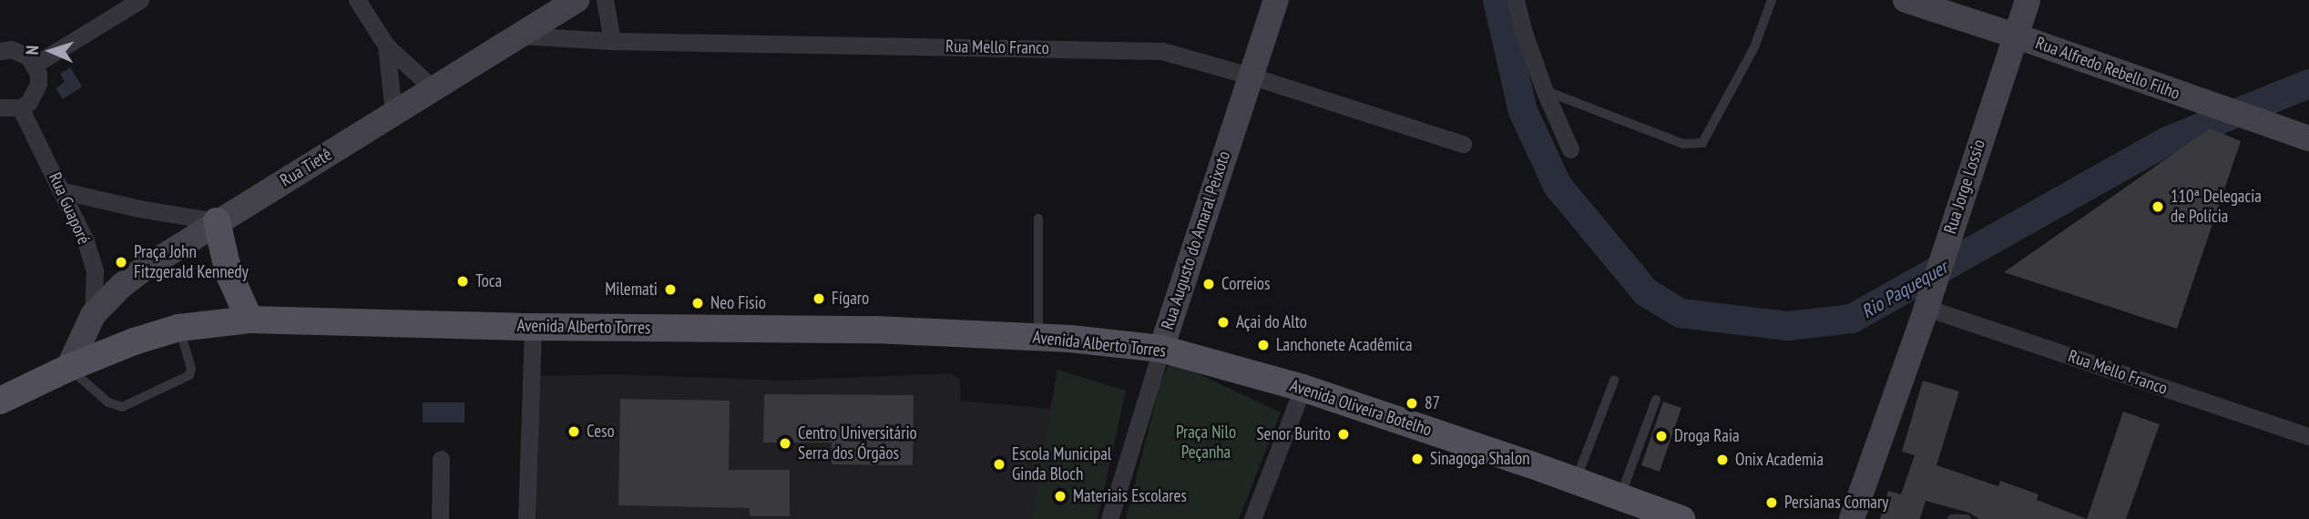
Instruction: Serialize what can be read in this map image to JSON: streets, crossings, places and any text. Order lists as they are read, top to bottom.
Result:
{
  "streets": {
    "main road": [
      "Rua Alfredo Rebello Filho",
      "Rua Tietê",
      "Rua Jorge Lossio",
      "Rua Augusto do Amaral Peixoto",
      "Avenida Alberto Torres",
      "Avenida Oliveira Botelho"
    ],
    "street": ["Rua Mello Franco", "Rua Guaporé"]
  },
  "crossings": [
    ["Rua Mello Franco", "Rua Tietê"],
    ["Rua Mello Franco", "Rua Jorge Lossio"],
    ["Rua Mello Franco", "Rua Augusto do Amaral Peixoto"],
    ["Rua Alfredo Rebello Filho", "Rua Jorge Lossio"],
    ["Rua Tietê", "Rua Guaporé"],
    ["Rua Tietê", "Avenida Alberto Torres"],
    ["Rua Augusto do Amaral Peixoto", "Avenida Alberto Torres"],
    ["Rua Augusto do Amaral Peixoto", "Avenida Oliveira Botelho"],
    ["Avenida Alberto Torres", "Avenida Oliveira Botelho"]
  ],
  "water": ["Rio Paquequer"],
  "parks": ["Praça Nilo Peçanha"],
  "places": [
    "110ª Delegacia de Polícia",
    "Praça John Fitzgerald Kennedy",
    "Toca",
    "Correios",
    "Milemati",
    "Fígaro",
    "Neo Fisio",
    "Açai do Alto",
    "Lanchonete Acadêmica",
    "87",
    "Ceso",
    "Senor Burito",
    "Droga Raia",
    "Centro Universitário Serra dos Órgãos",
    "Sinagoga Shalon",
    "Onix Academia",
    "Escola Municipal Ginda Bloch",
    "Materiais Escolares",
    "Persianas Comary"
  ],
  "north": "left"
}
